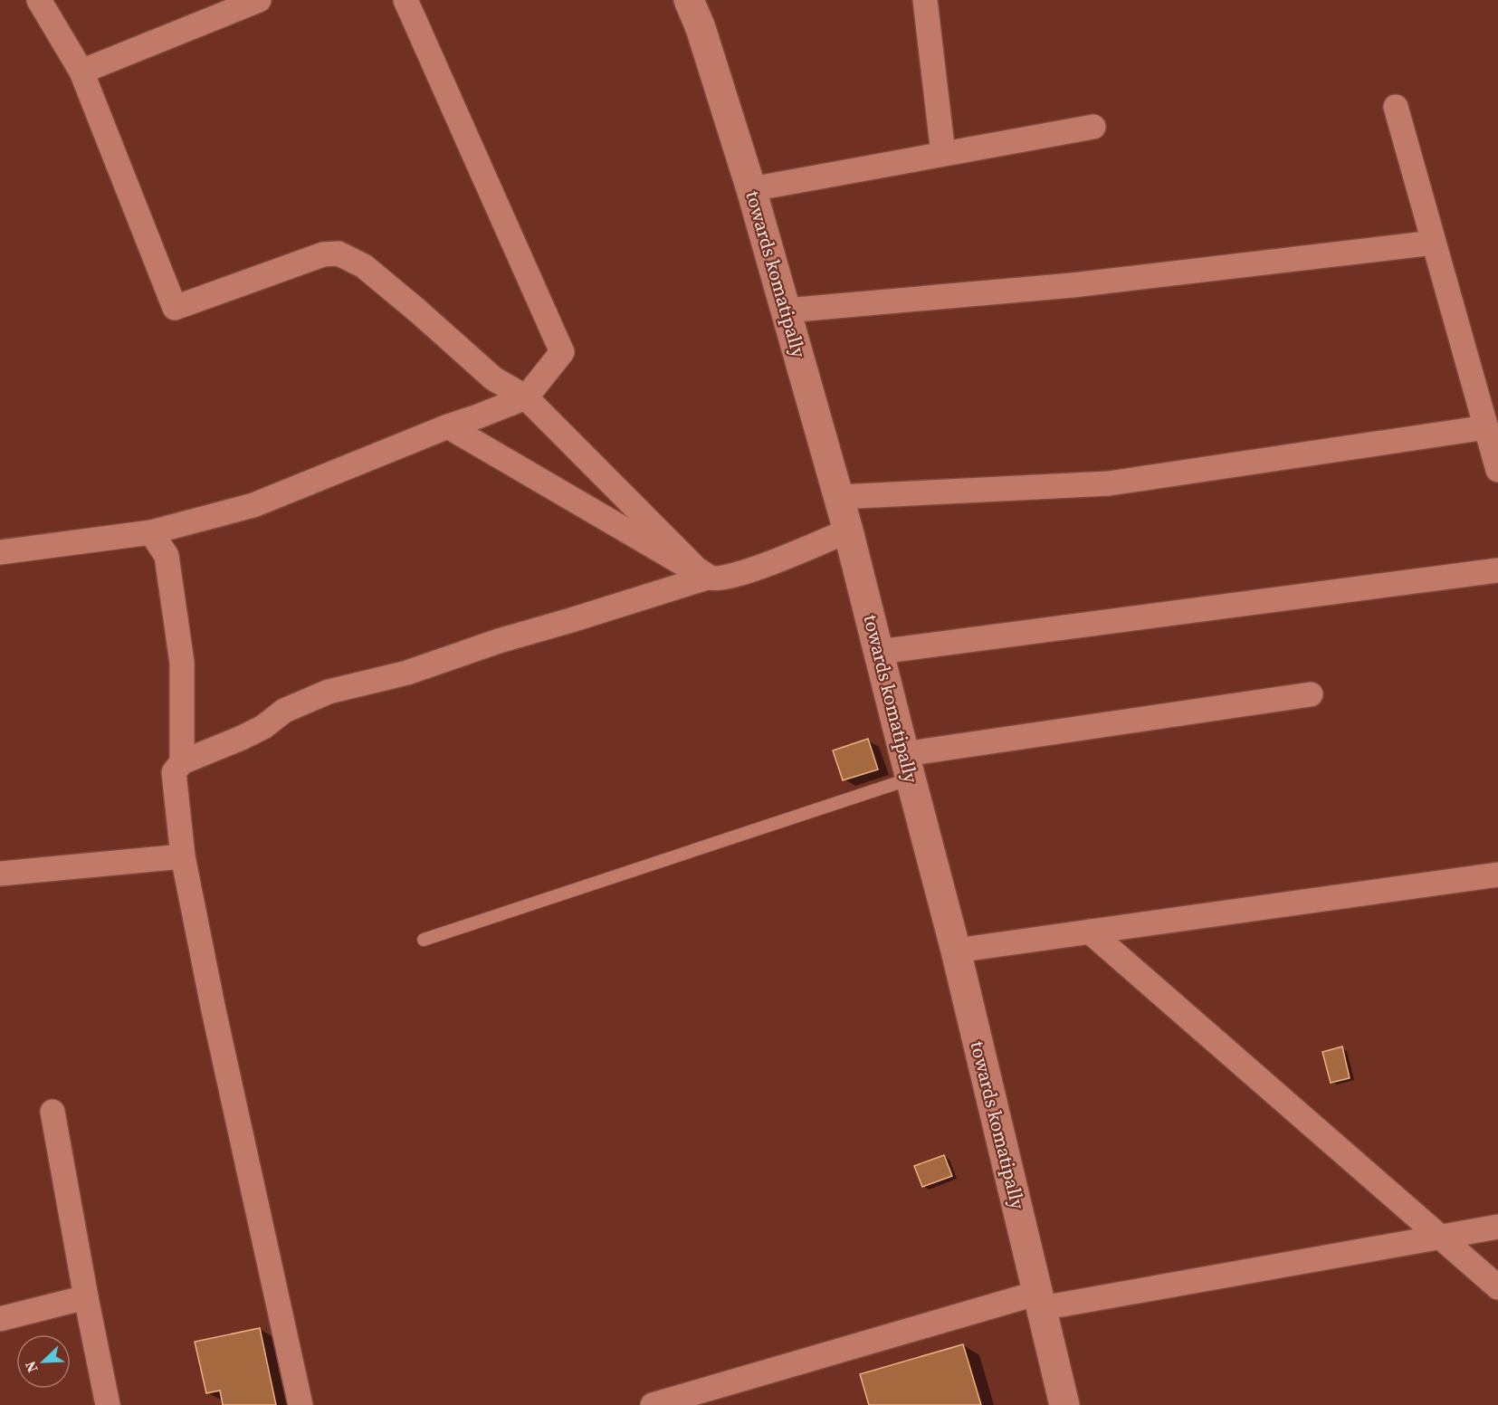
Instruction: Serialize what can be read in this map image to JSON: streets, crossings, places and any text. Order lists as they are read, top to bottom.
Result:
{
  "streets": {
    "street": ["towards komatipally"]
  },
  "north": "bottom left"
}
